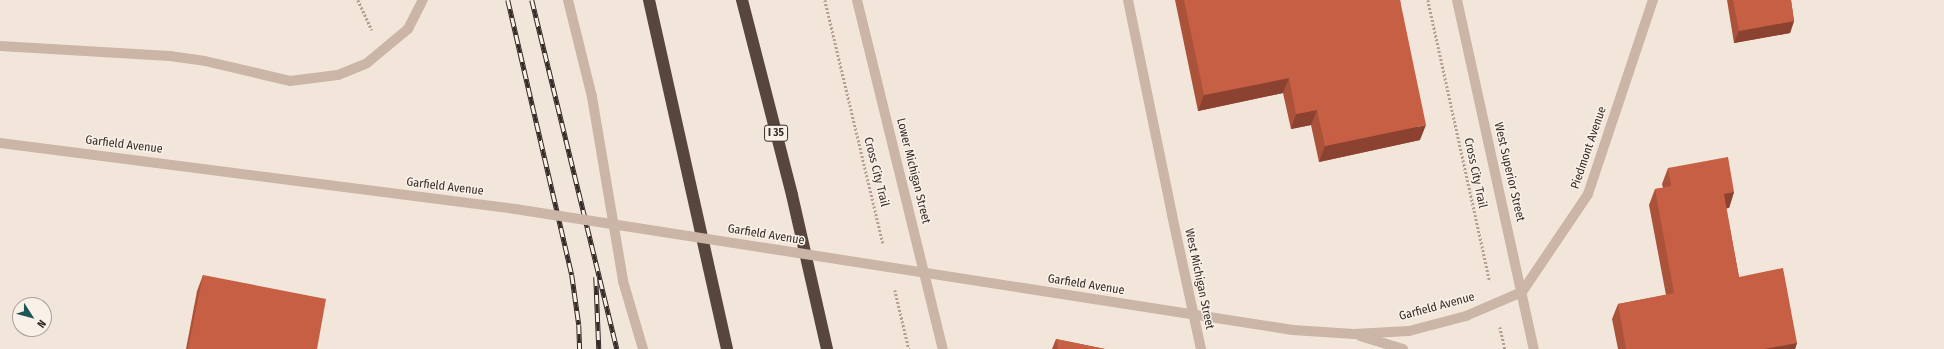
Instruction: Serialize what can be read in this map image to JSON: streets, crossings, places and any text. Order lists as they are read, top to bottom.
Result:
{
  "streets": {
    "highway": ["I 35"],
    "street": [
      "Garfield Avenue",
      "Piedmont Avenue",
      "Lower Michigan Street",
      "West Superior Street",
      "West Michigan Street"
    ],
    "path": ["Cross City Trail"]
  },
  "crossings": [
    ["Garfield Avenue", "Piedmont Avenue"],
    ["Garfield Avenue", "Cross City Trail"],
    ["Garfield Avenue", "West Superior Street"],
    ["Piedmont Avenue", "West Superior Street"]
  ],
  "north": "bottom right"
}
